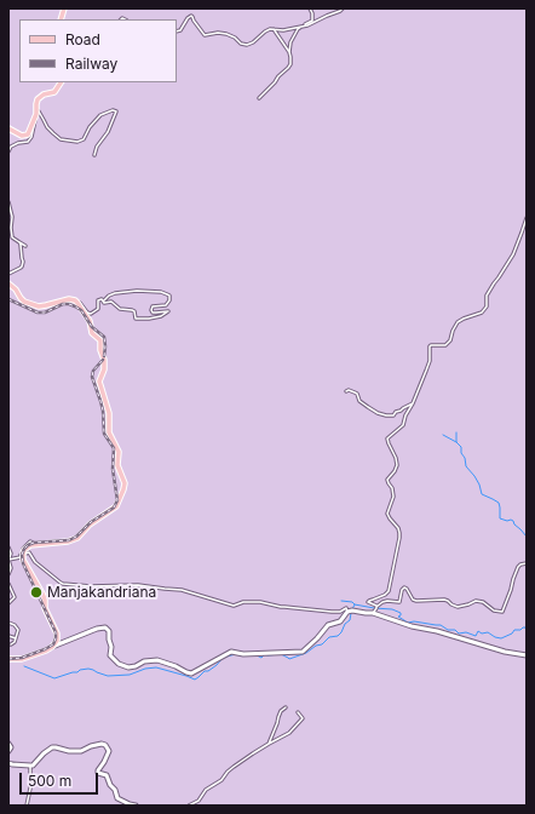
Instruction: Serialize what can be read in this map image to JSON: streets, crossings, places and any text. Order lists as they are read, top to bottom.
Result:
{
  "places": ["Manjakandriana"],
  "legend": ["Road", "Railway"],
  "scale_bar": "500 m"
}
